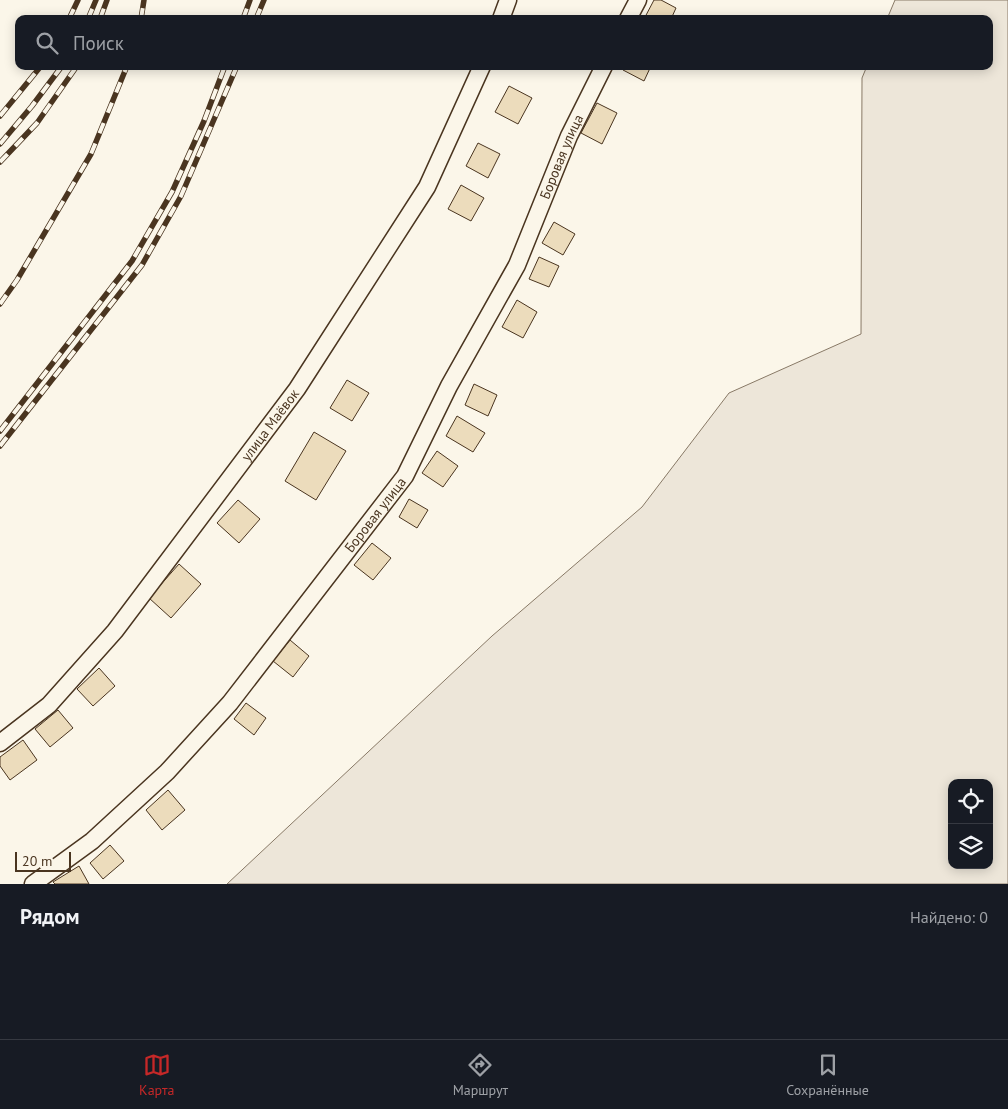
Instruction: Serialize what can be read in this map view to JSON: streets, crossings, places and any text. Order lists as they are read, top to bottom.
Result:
{
  "streets": {
    "street": ["Боровая улица", "улица Маёвок"]
  },
  "scale_bar": "20 m",
  "page": {
    "search": "Поиск",
    "scale": "20 m",
    "heading": ["Рядом", "Найдено: 0"],
    "nav": ["Карта", "Маршрут", "Сохранённые"]
  }
}
